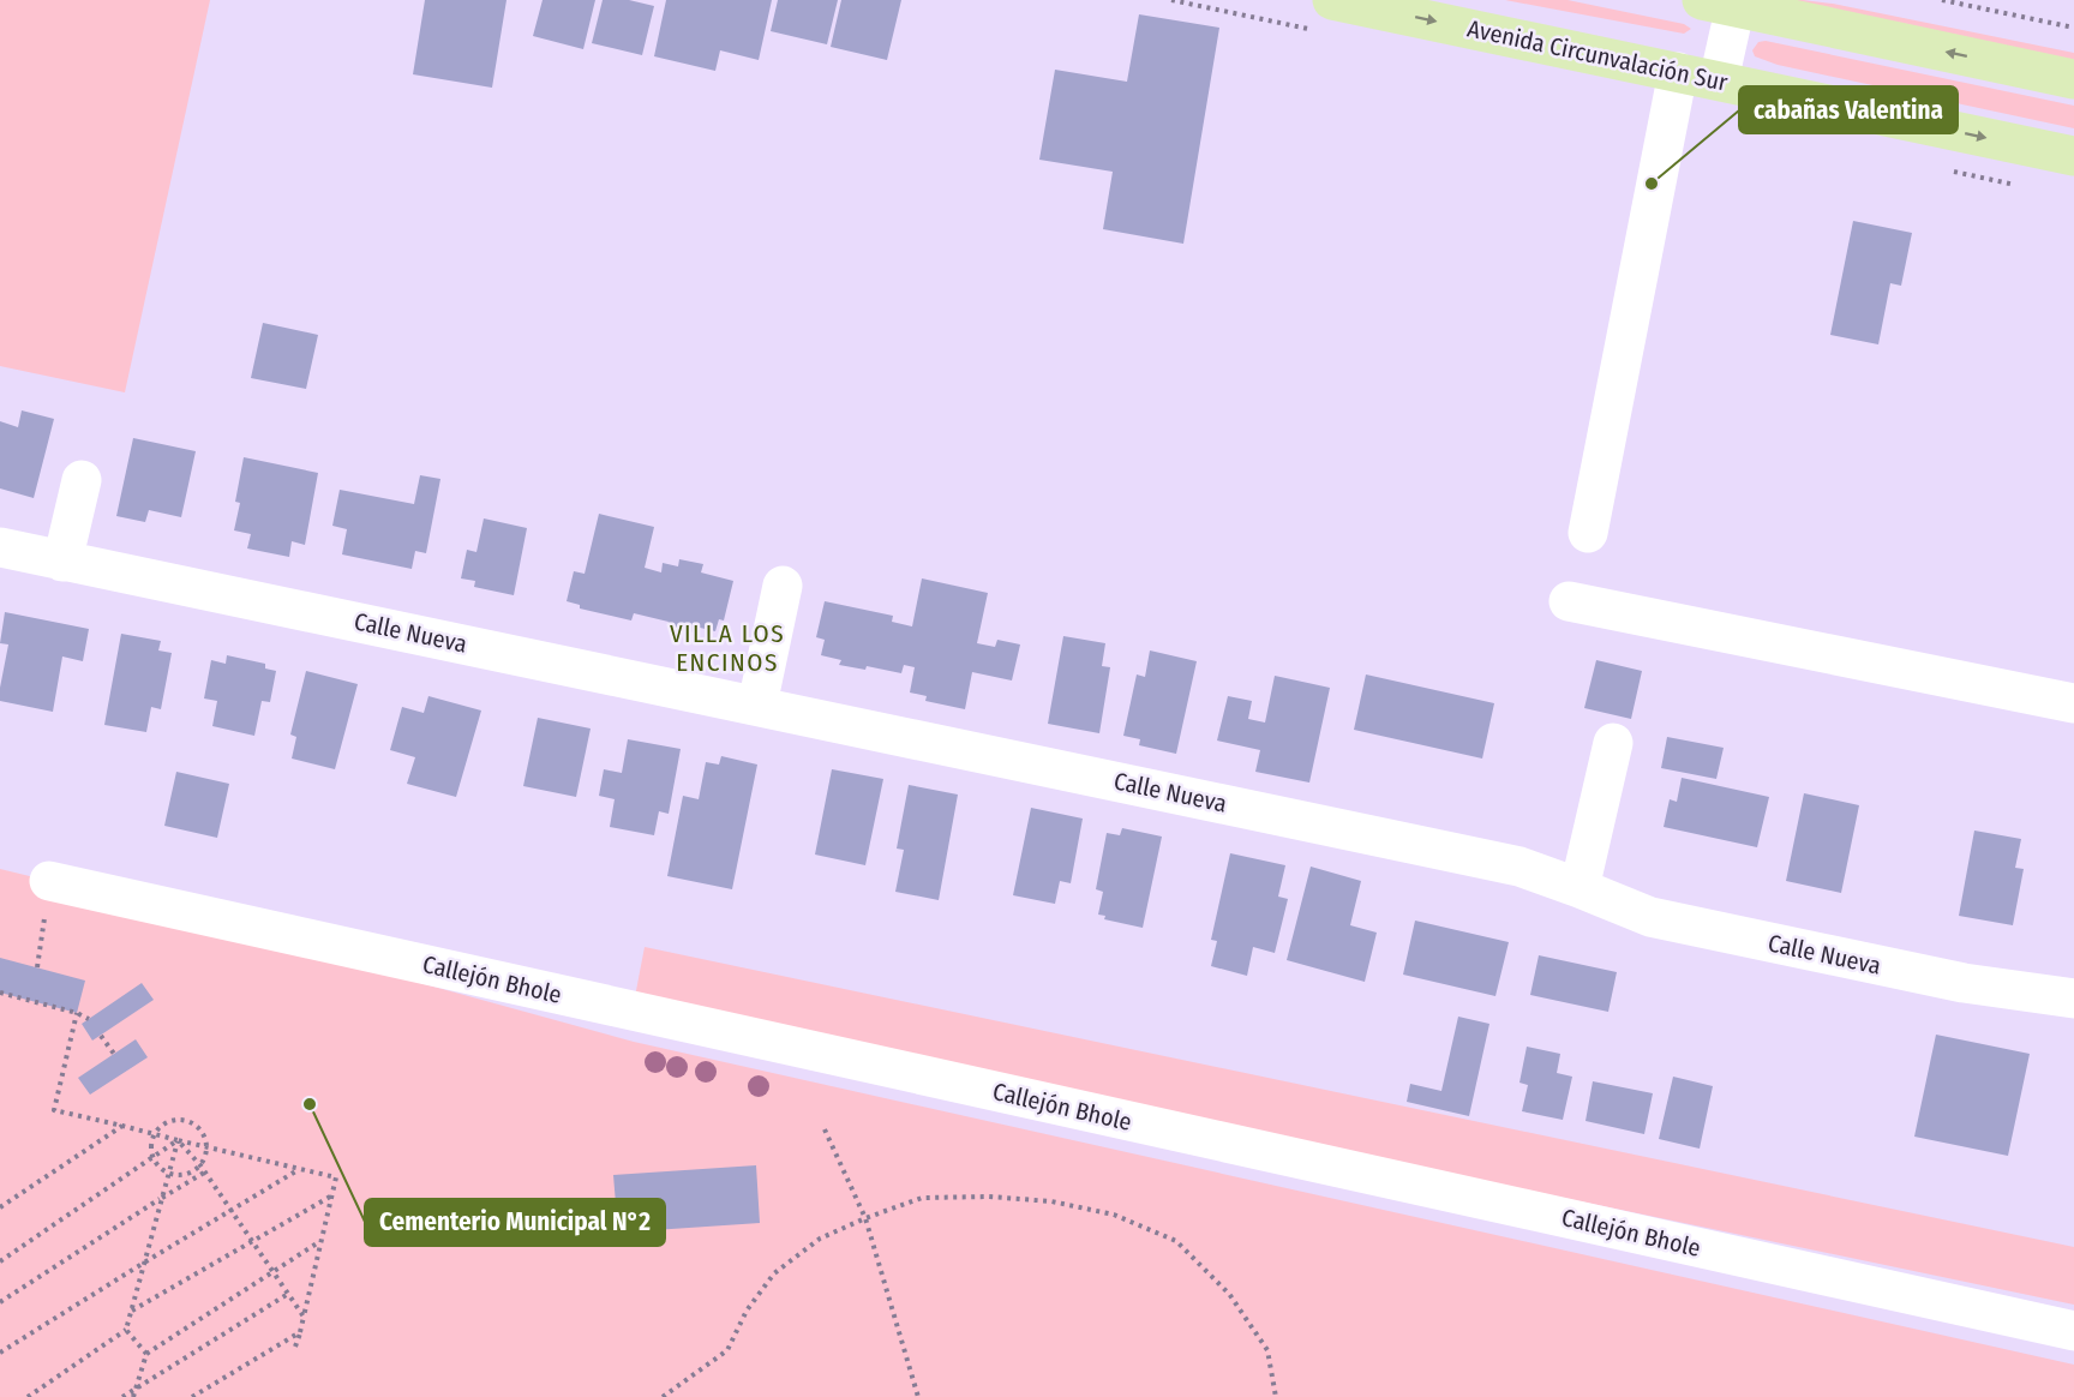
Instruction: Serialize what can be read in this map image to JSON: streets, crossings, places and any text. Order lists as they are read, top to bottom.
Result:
{
  "streets": {
    "main road": ["Avenida Circunvalación Sur"],
    "street": ["Calle Nueva", "Callejón Bhole"]
  },
  "districts": ["VILLA LOS ENCINOS"],
  "places": ["cabañas Valentina", "Cementerio Municipal N°2"]
}
